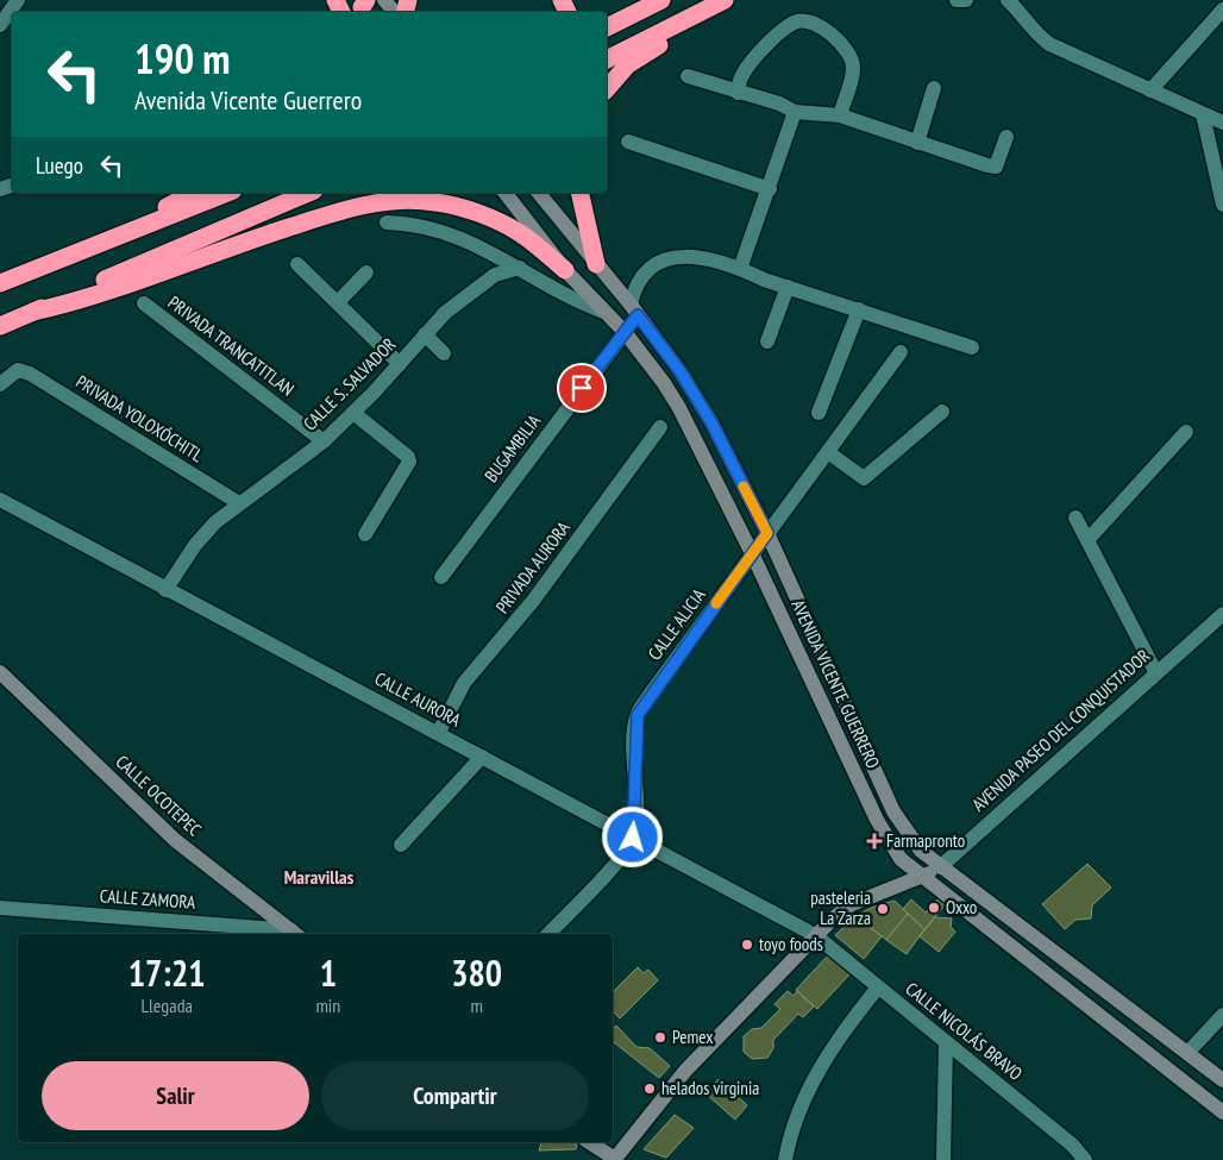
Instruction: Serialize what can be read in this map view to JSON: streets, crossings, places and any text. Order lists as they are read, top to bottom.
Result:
{
  "streets": {
    "main road": ["AVENIDA VICENTE GUERRERO", "AVENIDA PASEO DEL CONQUISTADOR", "CALLE OCOTEPEC"],
    "street": [
      "PRIVADA TRANCATITLAN",
      "CALLE S. SALVADOR",
      "PRIVADA YOLOXÓCHITL",
      "BUGAMBILIA",
      "PRIVADA AURORA",
      "CALLE ALICIA",
      "CALLE AURORA",
      "CALLE ZAMORA",
      "CALLE NICOLÁS BRAVO"
    ]
  },
  "crossings": [
    ["PRIVADA TRANCATITLAN", "CALLE S. SALVADOR"],
    ["CALLE S. SALVADOR", "PRIVADA YOLOXÓCHITL"],
    ["CALLE S. SALVADOR", "CALLE AURORA"],
    ["BUGAMBILIA", "AVENIDA VICENTE GUERRERO"],
    ["PRIVADA AURORA", "CALLE AURORA"],
    ["CALLE ALICIA", "AVENIDA VICENTE GUERRERO"],
    ["CALLE ALICIA", "CALLE AURORA"],
    ["AVENIDA VICENTE GUERRERO", "AVENIDA PASEO DEL CONQUISTADOR"],
    ["CALLE AURORA", "AVENIDA PASEO DEL CONQUISTADOR"],
    ["CALLE AURORA", "CALLE NICOLÁS BRAVO"],
    ["AVENIDA PASEO DEL CONQUISTADOR", "CALLE NICOLÁS BRAVO"],
    ["CALLE OCOTEPEC", "CALLE ZAMORA"]
  ],
  "districts": ["Maravillas"],
  "places": {
    "health": ["Farmapronto"],
    "other": [
      "Oxxo",
      "pasteleria La Zarza",
      "toyo foods",
      "Pemex",
      "helados virginia"
    ]
  },
  "page": {
    "turn": ["190 m", "Avenida Vicente Guerrero"],
    "then": "Luego",
    "eta": [
      "17:21",
      "Llegada",
      "1",
      "min",
      "380",
      "m"
    ],
    "buttons": ["Salir", "Compartir"]
  }
}
